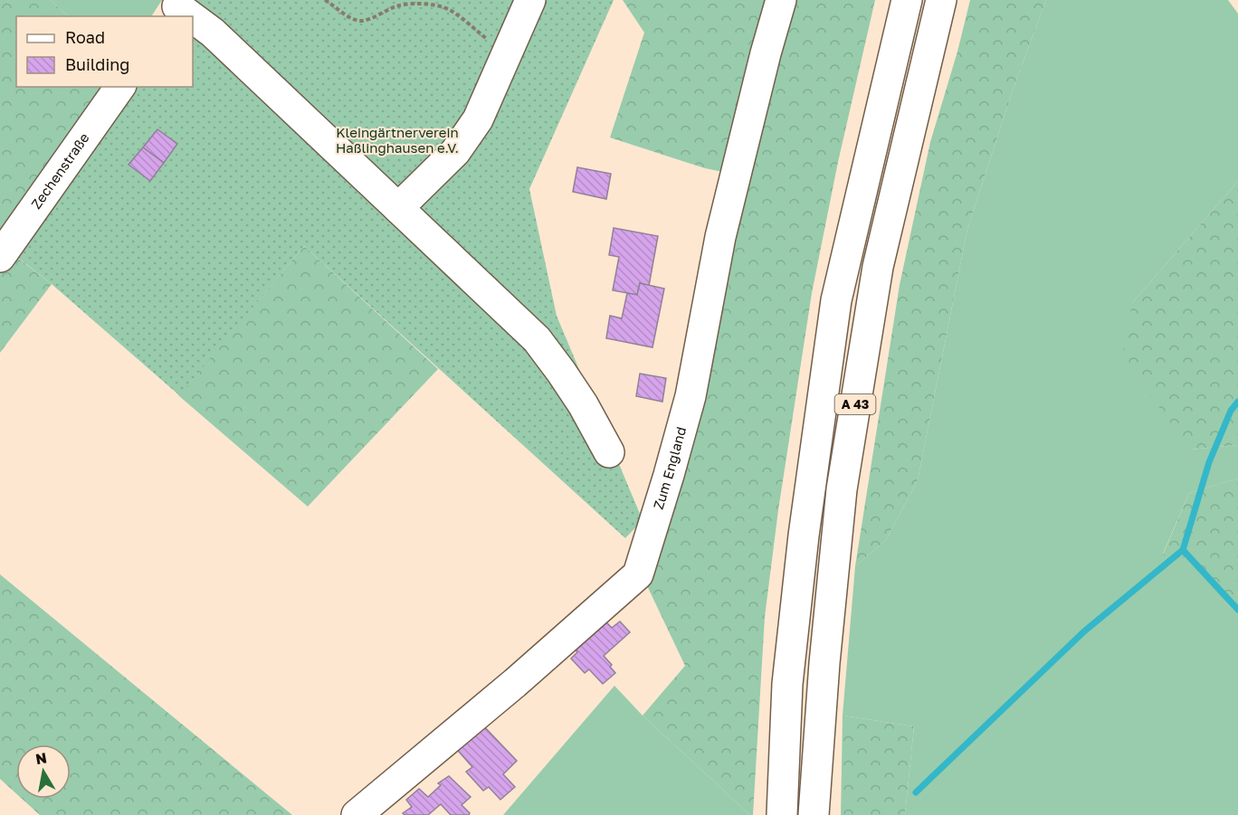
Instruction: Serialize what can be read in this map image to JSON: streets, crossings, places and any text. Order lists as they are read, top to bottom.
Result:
{
  "streets": {
    "main road": ["Zechenstraße", "A 43", "Zum England"]
  },
  "parks": ["Kleingärtnerverein Haßlinghausen e.V."],
  "legend": ["Road", "Building"],
  "north": "top"
}
